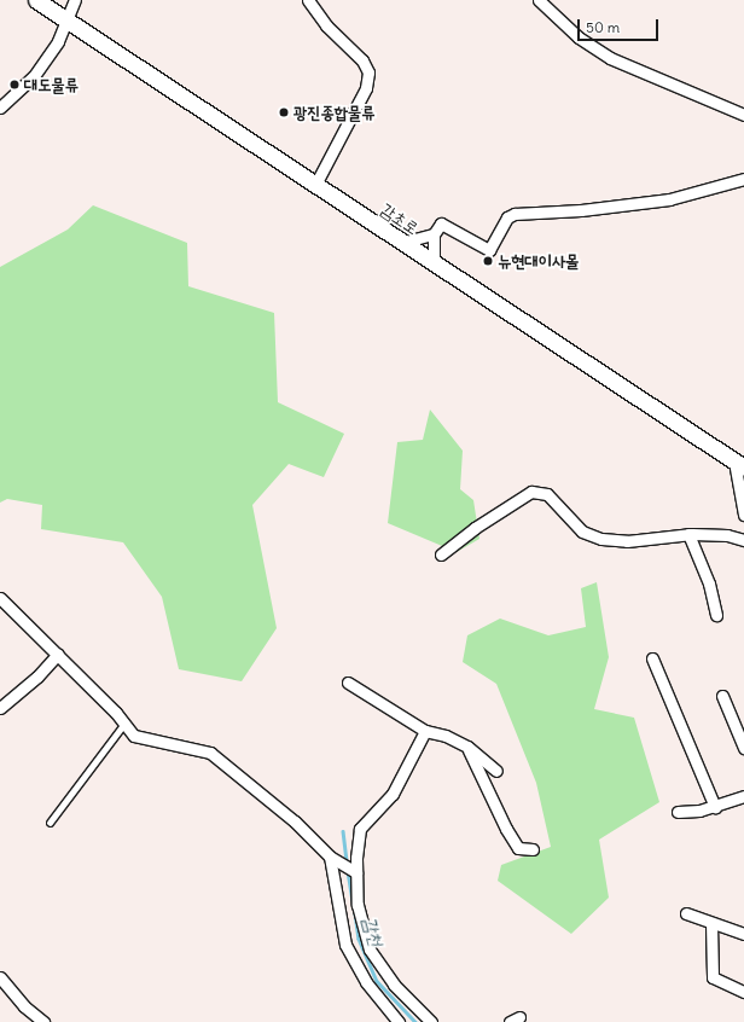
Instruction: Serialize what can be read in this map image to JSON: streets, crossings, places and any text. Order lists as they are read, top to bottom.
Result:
{
  "streets": {
    "main road": ["감초로"]
  },
  "water": ["감천"],
  "places": ["대도물류", "광진종합물류", "뉴현대이사몰"],
  "scale_bar": "50 m"
}
